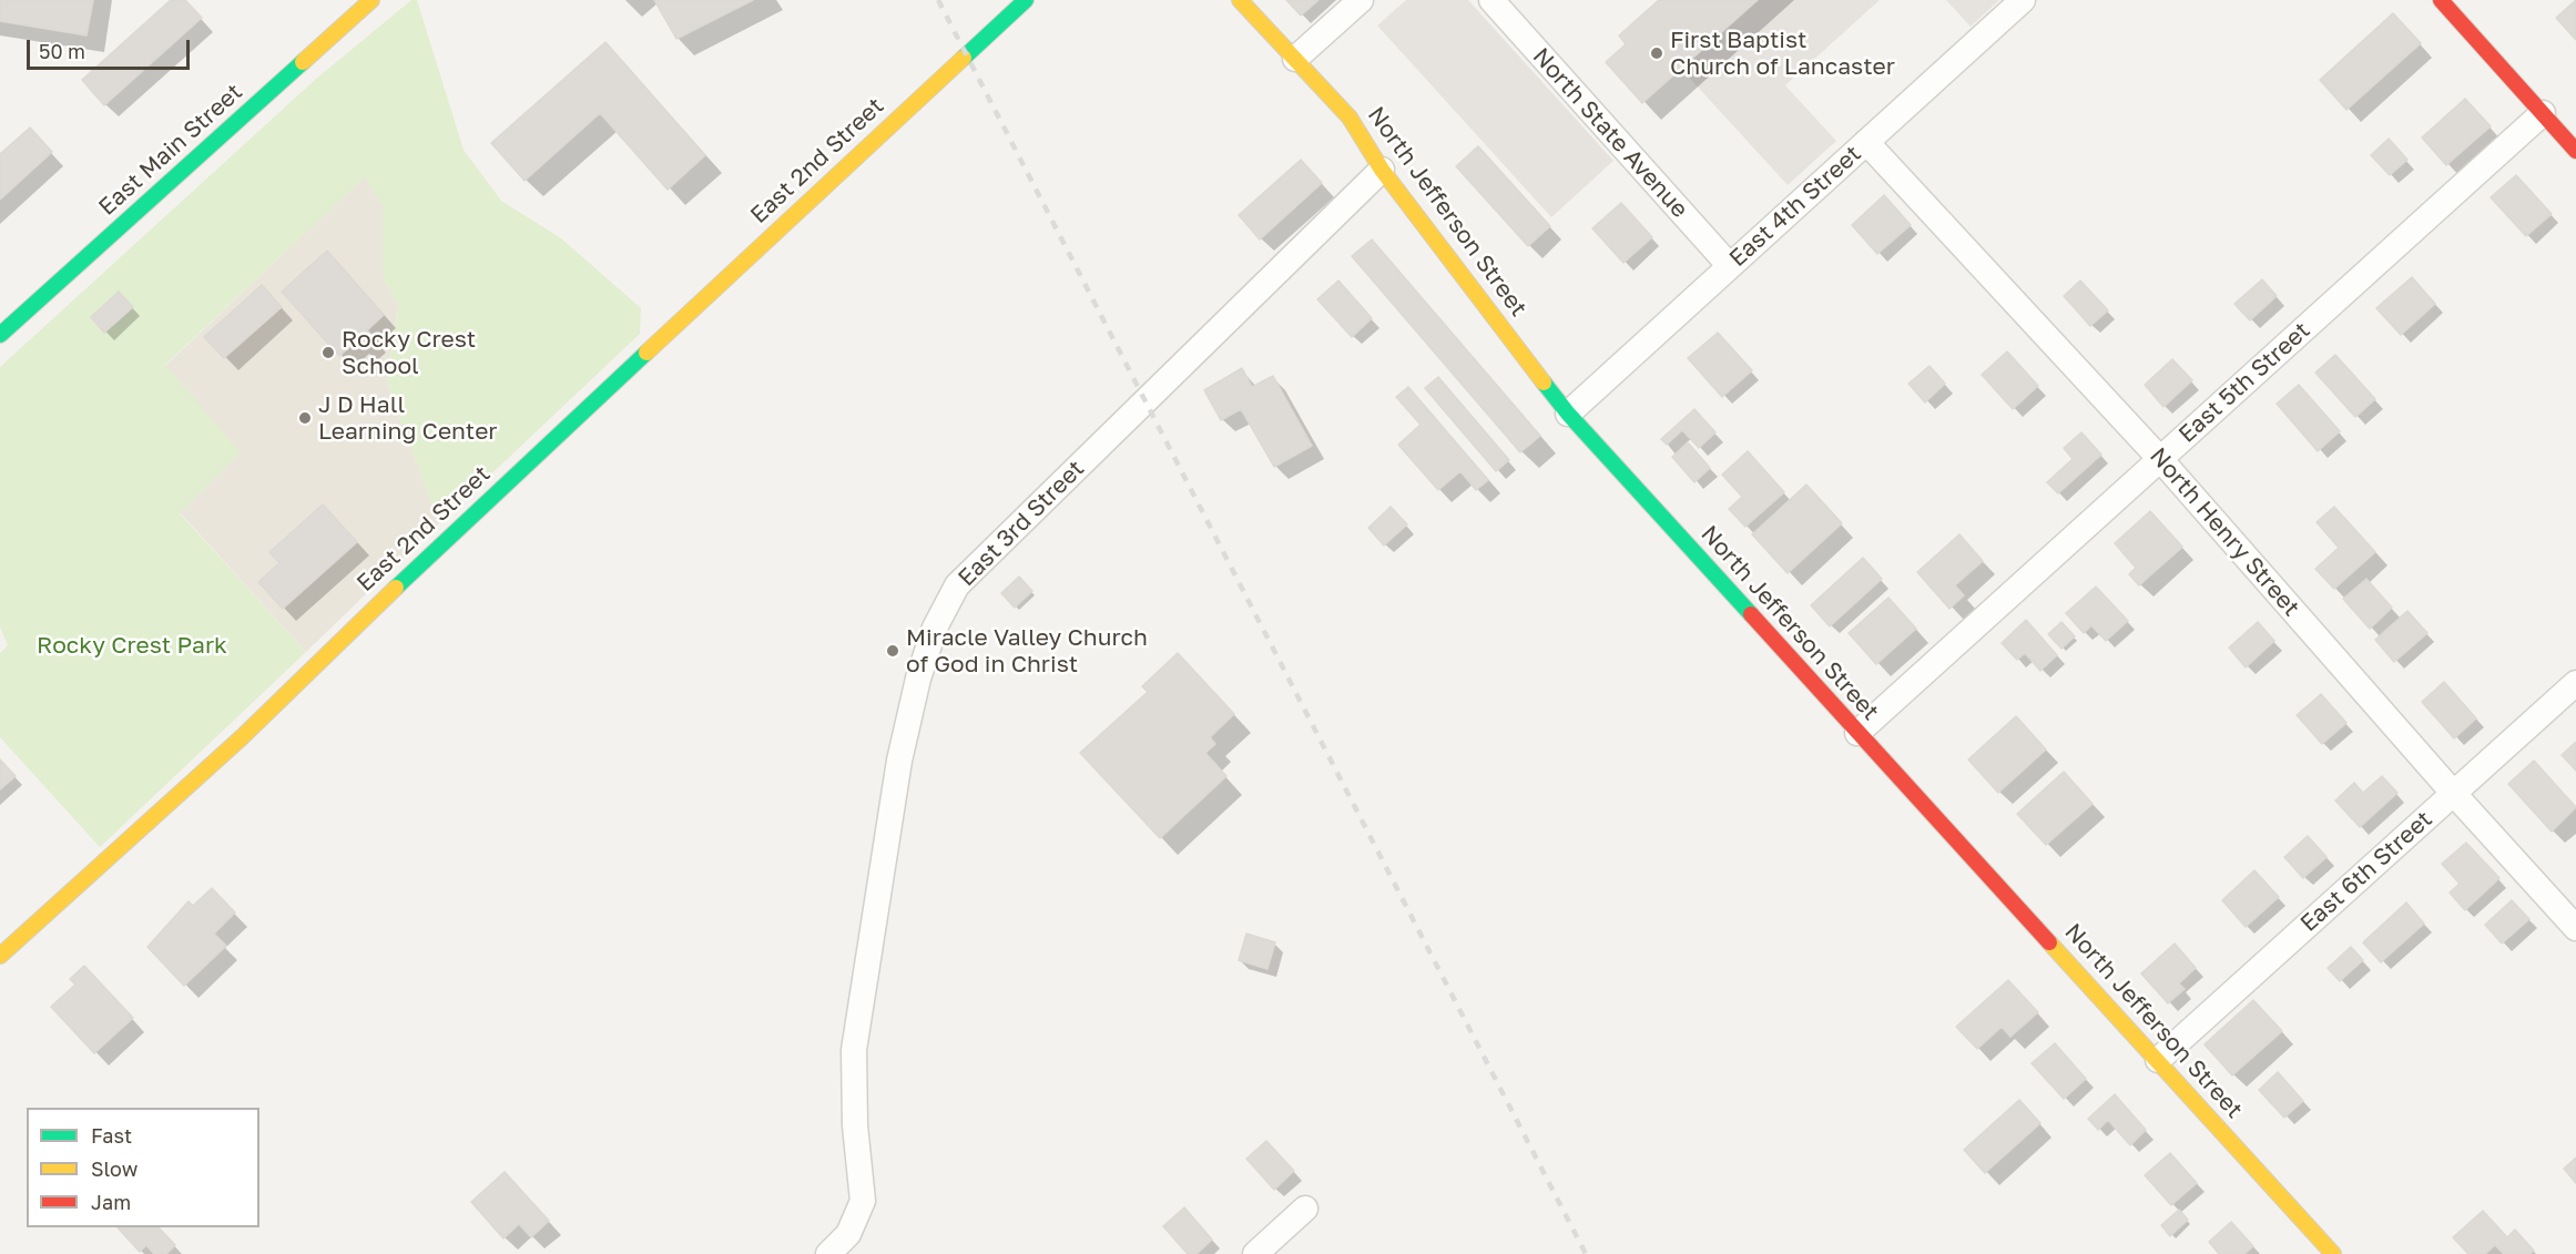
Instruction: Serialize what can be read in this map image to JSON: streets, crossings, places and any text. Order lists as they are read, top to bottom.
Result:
{
  "streets": {
    "street": [
      "North State Avenue",
      "East Main Street",
      "East 2nd Street",
      "East 4th Street",
      "North Jefferson Street",
      "East 5th Street",
      "East 3rd Street",
      "North Henry Street",
      "East 6th Street"
    ]
  },
  "crossings": [
    ["North State Avenue", "East 4th Street"],
    ["East 4th Street", "North Jefferson Street"],
    ["East 4th Street", "North Henry Street"],
    ["North Jefferson Street", "East 5th Street"],
    ["North Jefferson Street", "East 3rd Street"],
    ["North Jefferson Street", "East 6th Street"],
    ["East 5th Street", "North Henry Street"],
    ["North Henry Street", "East 6th Street"]
  ],
  "parks": ["Rocky Crest Park"],
  "places": [
    "First Baptist Church of Lancaster",
    "Rocky Crest School",
    "J D Hall Learning Center",
    "Miracle Valley Church of God in Christ"
  ],
  "legend": ["Fast", "Slow", "Jam"],
  "scale_bar": "50 m"
}
